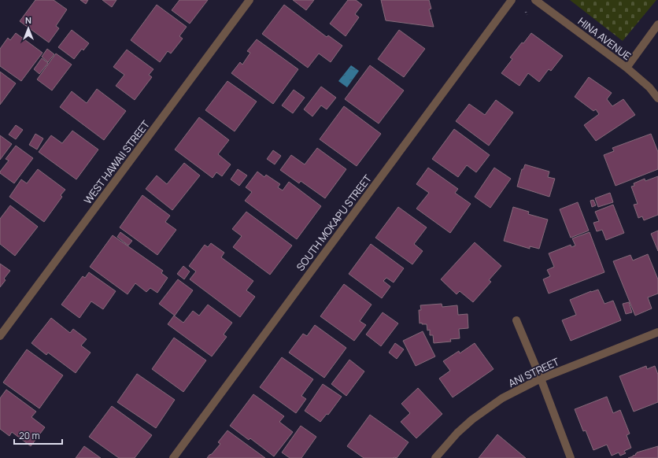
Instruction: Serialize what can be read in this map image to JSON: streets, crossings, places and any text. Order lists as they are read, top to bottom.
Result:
{
  "streets": {
    "street": [
      "HINA AVENUE",
      "WEST HAWAII STREET",
      "SOUTH MOKAPU STREET",
      "ANI STREET"
    ]
  },
  "scale_bar": "20 m",
  "north": "top"
}
